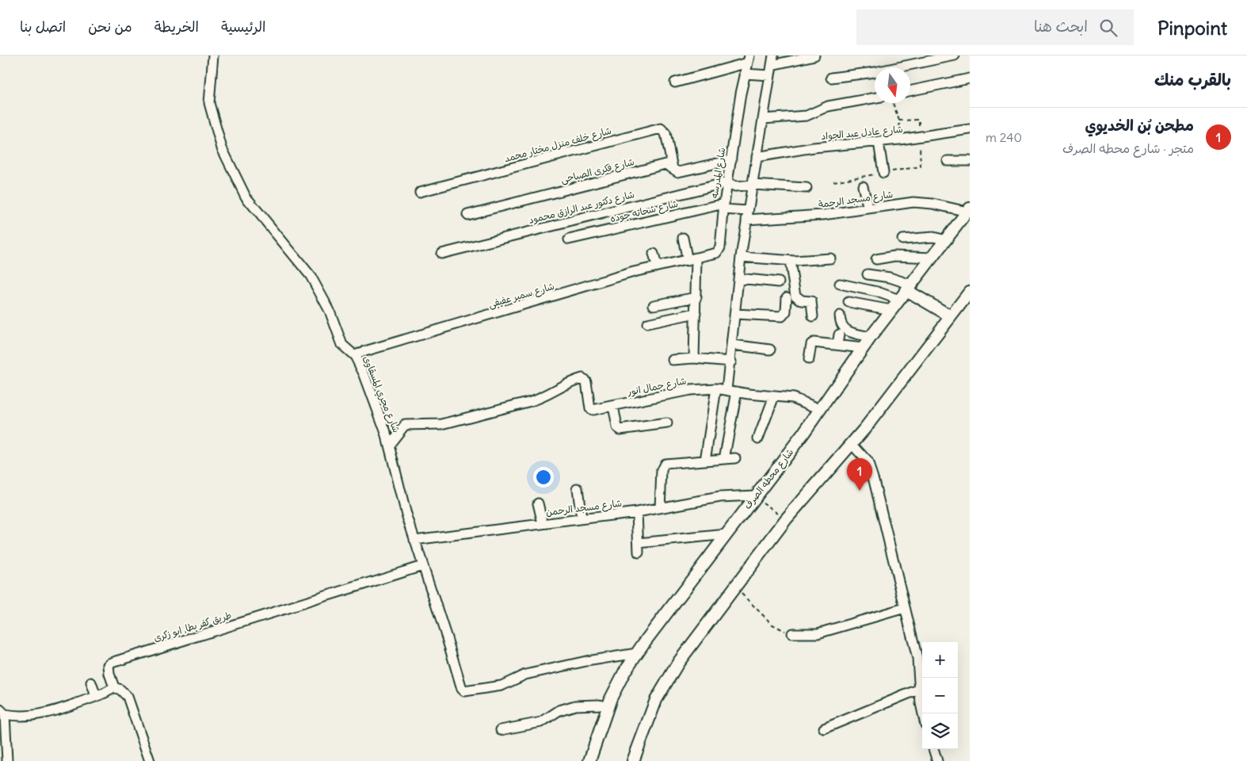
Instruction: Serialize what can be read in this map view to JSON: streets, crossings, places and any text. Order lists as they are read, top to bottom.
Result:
{
  "streets": {
    "street": [
      "شارع عادل عبد الجواد",
      "شارع خلف منزل مختار محمد",
      "شارع فكرى الصباحى",
      "شارع المدرسه",
      "شارع مسجد الرحمة",
      "شارع دكتور عبد الرازق محمود",
      "شارع شحاته جوده",
      "شارع سمير عفيفى",
      "شارع جمال انور",
      "شارع مجري المسقاوى",
      "شارع محطه الصرف",
      "شارع مسجد الرحمن",
      "طريق كفر بطا, ابو زكرى"
    ]
  },
  "crossings": [
    ["شارع خلف منزل مختار محمد", "شارع فكرى الصباحى"],
    ["شارع فكرى الصباحى", "شارع المدرسه"],
    ["شارع المدرسه", "شارع دكتور عبد الرازق محمود"],
    ["شارع المدرسه", "شارع شحاته جوده"],
    ["شارع المدرسه", "شارع سمير عفيفى"],
    ["شارع مسجد الرحمة", "شارع شحاته جوده"],
    ["شارع مسجد الرحمة", "شارع محطه الصرف"],
    ["شارع سمير عفيفى", "شارع مجري المسقاوى"],
    ["شارع جمال انور", "شارع مجري المسقاوى"],
    ["شارع جمال انور", "شارع محطه الصرف"],
    ["شارع مجري المسقاوى", "شارع محطه الصرف"],
    ["شارع مجري المسقاوى", "شارع مسجد الرحمن"],
    ["شارع مجري المسقاوى", "طريق كفر بطا, ابو زكرى"],
    ["شارع محطه الصرف", "شارع مسجد الرحمن"]
  ],
  "north": "bottom",
  "page": {
    "header": "Pinpoint",
    "search": "ابحث هنا",
    "nav": [
      "الرئيسية",
      "الخريطة",
      "من نحن",
      "اتصل بنا"
    ],
    "heading": "بالقرب منك",
    "list": [
      {
        "mark": "1",
        "name": "مطحن بُن الخديوي",
        "note": "متجر · شارع محطه الصرف",
        "value": "240 m"
      }
    ],
    "pins": "1",
    "map_buttons": ["+", "−"]
  }
}
